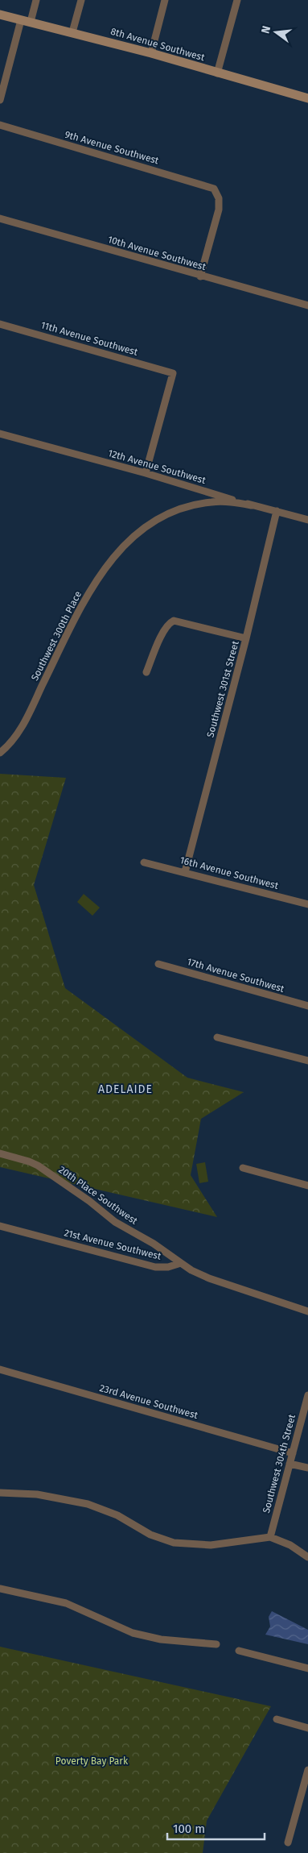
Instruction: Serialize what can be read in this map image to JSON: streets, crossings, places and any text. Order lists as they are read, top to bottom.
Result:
{
  "streets": {
    "street": [
      "8th Avenue Southwest",
      "9th Avenue Southwest",
      "10th Avenue Southwest",
      "11th Avenue Southwest",
      "12th Avenue Southwest",
      "Southwest 300th Place",
      "Southwest 301st Street",
      "16th Avenue Southwest",
      "17th Avenue Southwest",
      "20th Place Southwest",
      "21st Avenue Southwest",
      "23rd Avenue Southwest",
      "Southwest 304th Street"
    ]
  },
  "crossings": [
    ["9th Avenue Southwest", "10th Avenue Southwest"],
    ["11th Avenue Southwest", "12th Avenue Southwest"],
    ["12th Avenue Southwest", "Southwest 300th Place"],
    ["12th Avenue Southwest", "Southwest 301st Street"],
    ["Southwest 301st Street", "16th Avenue Southwest"],
    ["20th Place Southwest", "21st Avenue Southwest"],
    ["23rd Avenue Southwest", "Southwest 304th Street"]
  ],
  "districts": ["ADELAIDE"],
  "parks": ["Poverty Bay Park"],
  "scale_bar": "100 m",
  "north": "left"
}
